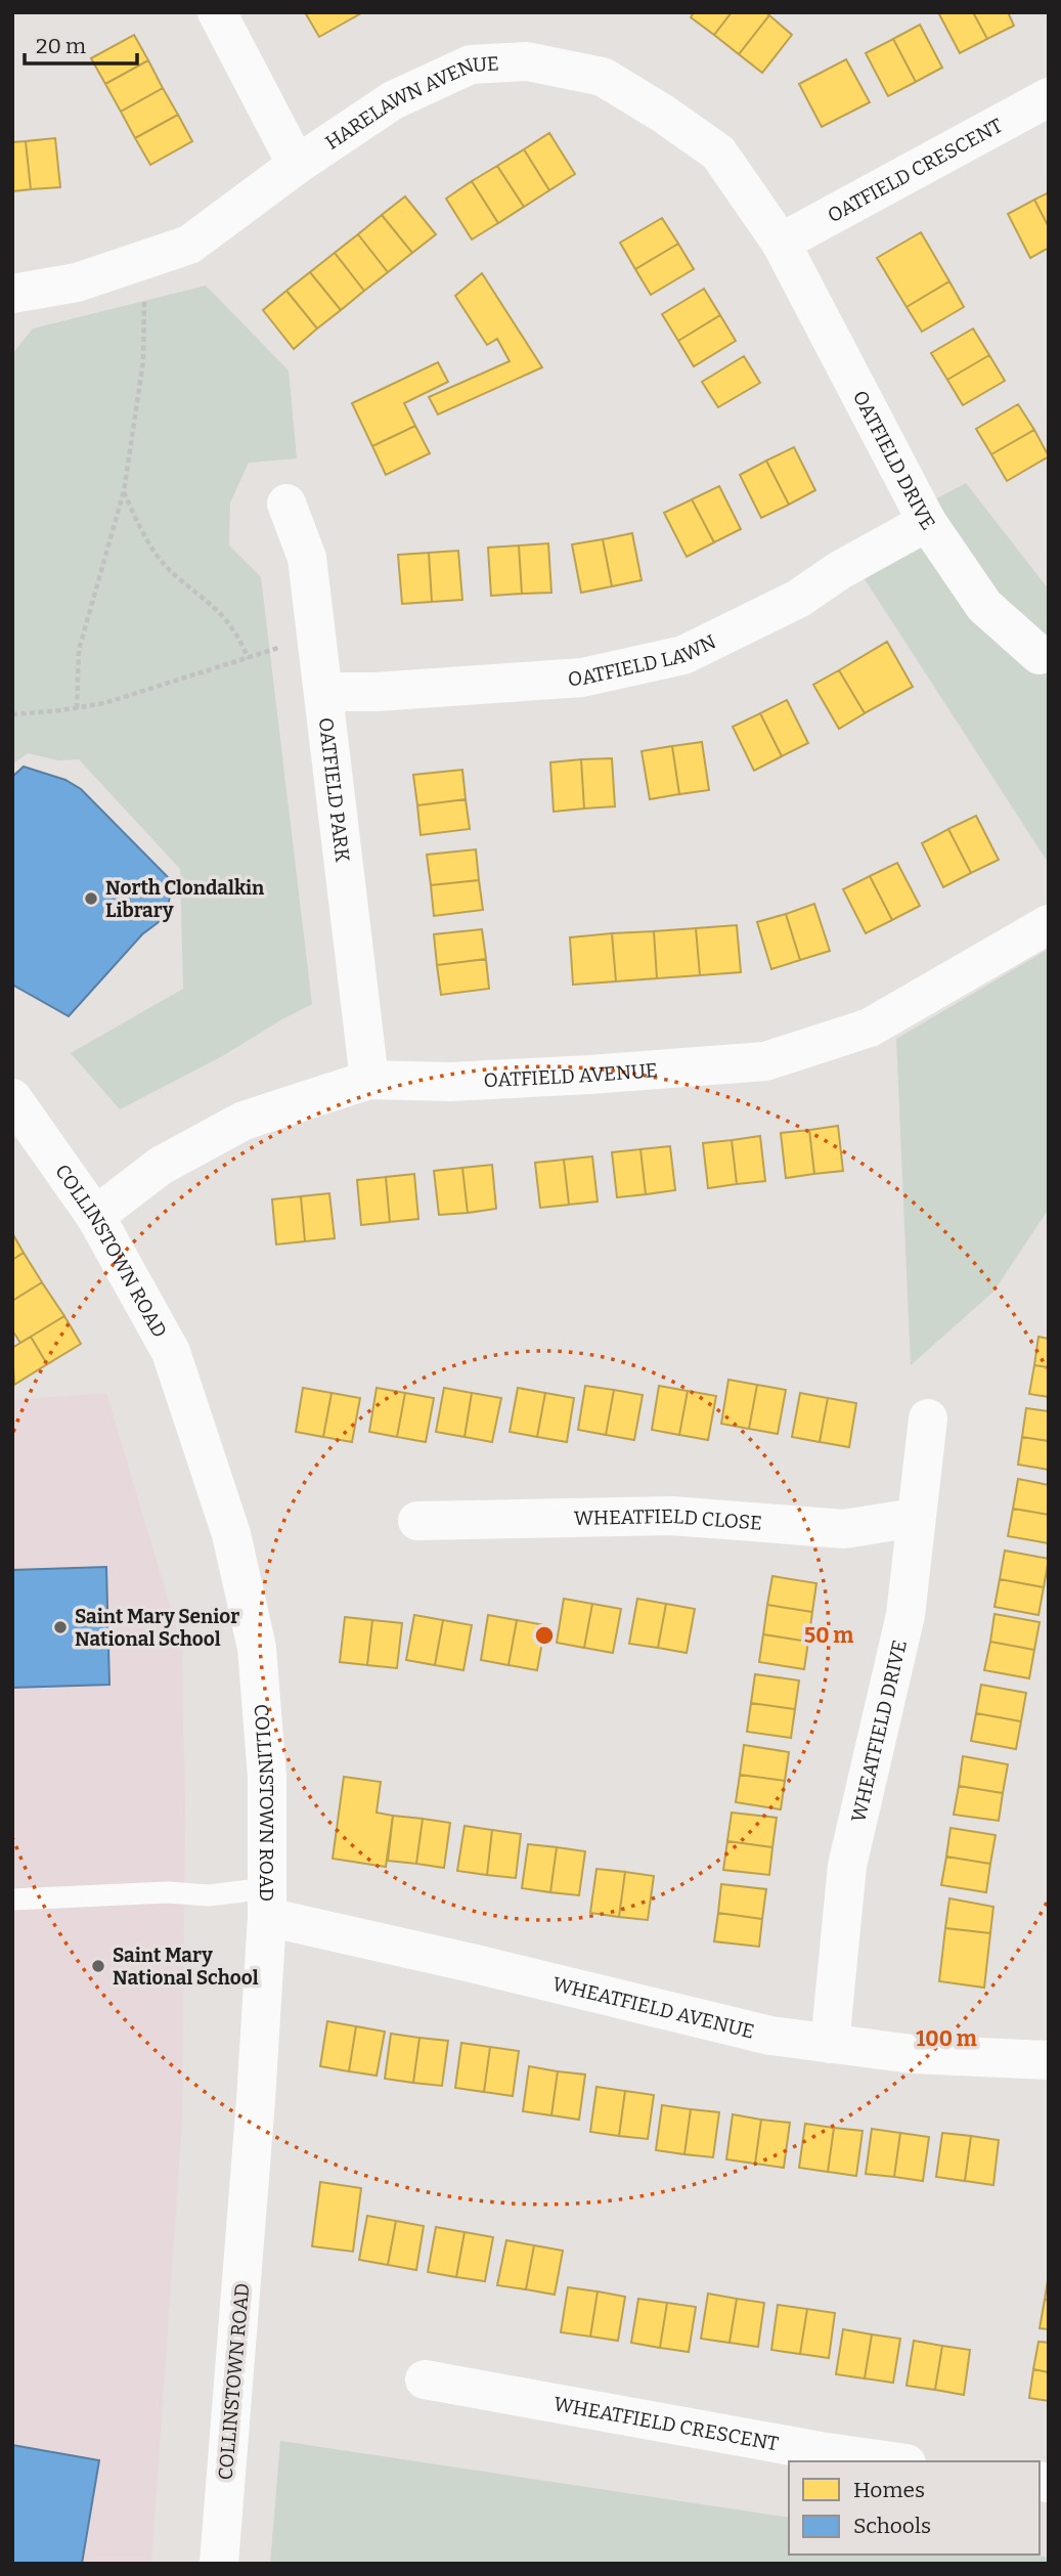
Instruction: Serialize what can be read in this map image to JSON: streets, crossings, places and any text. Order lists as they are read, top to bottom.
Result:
{
  "streets": {
    "street": [
      "HARELAWN AVENUE",
      "OATFIELD CRESCENT",
      "OATFIELD DRIVE",
      "OATFIELD LAWN",
      "OATFIELD PARK",
      "OATFIELD AVENUE",
      "COLLINSTOWN ROAD",
      "WHEATFIELD CLOSE",
      "WHEATFIELD DRIVE",
      "WHEATFIELD AVENUE",
      "WHEATFIELD CRESCENT"
    ]
  },
  "crossings": [
    ["HARELAWN AVENUE", "OATFIELD CRESCENT"],
    ["HARELAWN AVENUE", "OATFIELD DRIVE"],
    ["OATFIELD CRESCENT", "OATFIELD DRIVE"],
    ["OATFIELD DRIVE", "OATFIELD LAWN"],
    ["OATFIELD LAWN", "OATFIELD PARK"],
    ["OATFIELD PARK", "OATFIELD AVENUE"],
    ["OATFIELD AVENUE", "COLLINSTOWN ROAD"],
    ["COLLINSTOWN ROAD", "WHEATFIELD AVENUE"],
    ["WHEATFIELD CLOSE", "WHEATFIELD DRIVE"],
    ["WHEATFIELD DRIVE", "WHEATFIELD AVENUE"]
  ],
  "places": ["North Clondalkin Library", "Saint Mary Senior National School", "Saint Mary National School"],
  "legend": ["Homes", "Schools"],
  "scale_bar": "20 m",
  "rings": ["50 m", "100 m"]
}
